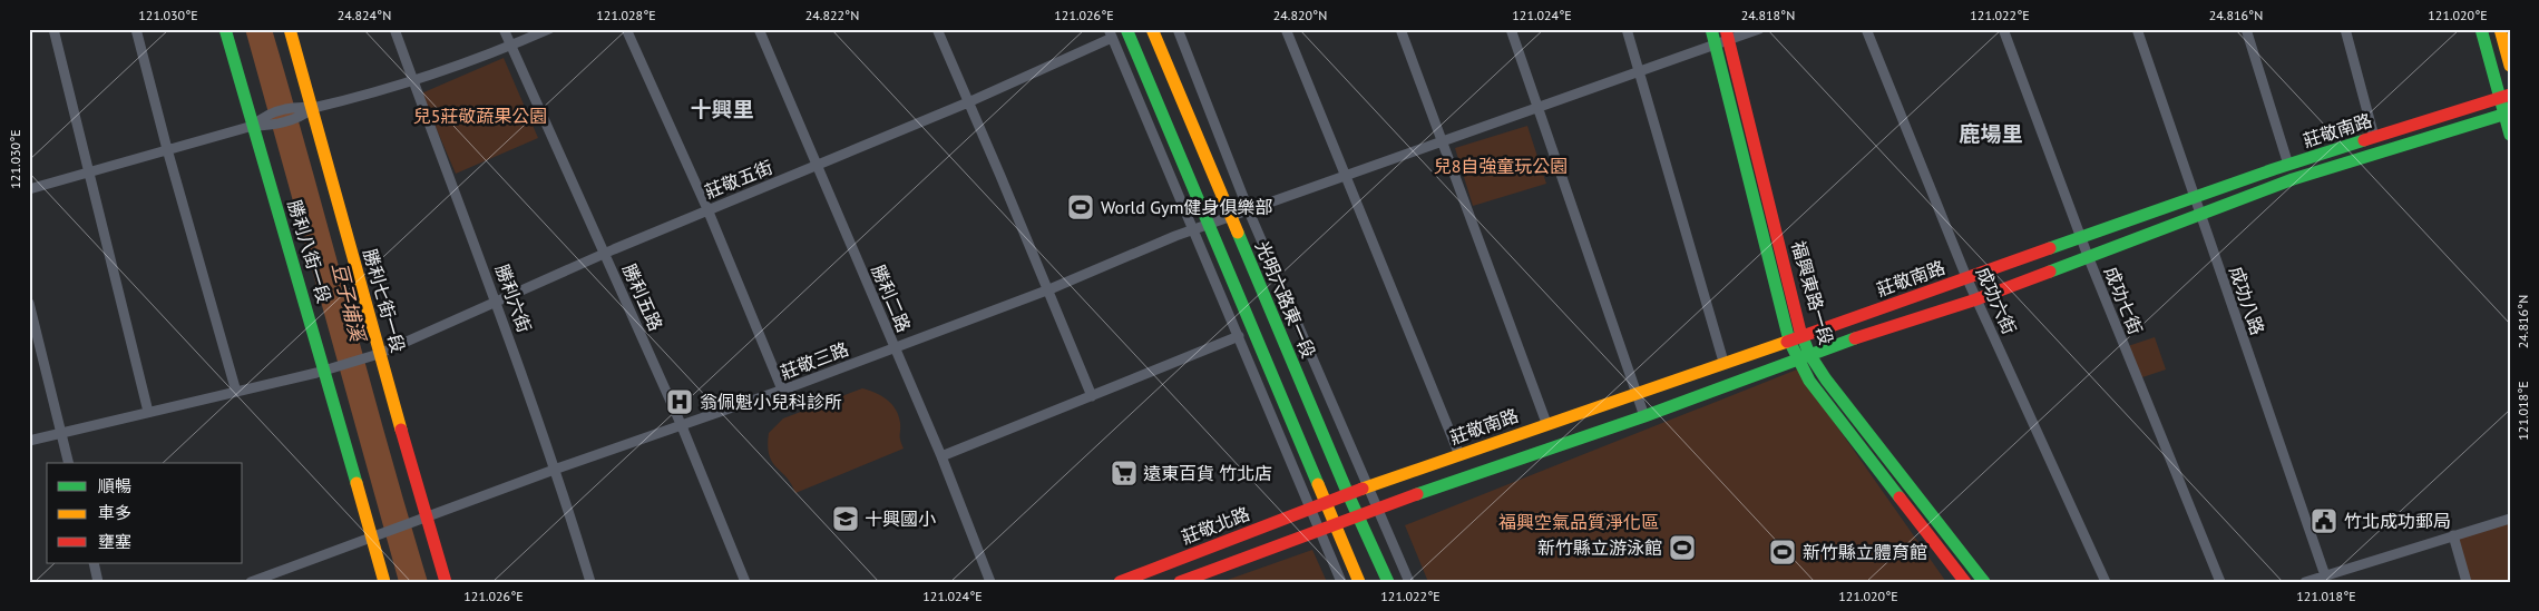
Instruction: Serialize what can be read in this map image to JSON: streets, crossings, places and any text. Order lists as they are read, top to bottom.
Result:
{
  "streets": {
    "street": [
      "莊敬南路",
      "莊敬五街",
      "勝利八街一段",
      "福興東路一段",
      "勝利五路",
      "勝利六街",
      "勝利二路",
      "光明六路東一段",
      "勝利七街一段",
      "成功六街",
      "成功七街",
      "成功八路",
      "莊敬三路",
      "莊敬北路"
    ]
  },
  "crossings": [
    ["莊敬南路", "福興東路一段"],
    ["莊敬南路", "光明六路東一段"],
    ["莊敬南路", "成功六街"],
    ["莊敬南路", "成功七街"],
    ["莊敬南路", "成功八路"],
    ["莊敬南路", "莊敬北路"],
    ["莊敬五街", "勝利八街一段"],
    ["莊敬五街", "勝利五路"],
    ["莊敬五街", "勝利六街"],
    ["莊敬五街", "勝利二路"],
    ["莊敬五街", "勝利七街一段"],
    ["勝利八街一段", "莊敬三路"],
    ["福興東路一段", "莊敬三路"],
    ["勝利五路", "莊敬三路"],
    ["勝利六街", "莊敬三路"],
    ["勝利二路", "莊敬三路"],
    ["光明六路東一段", "莊敬三路"],
    ["勝利七街一段", "莊敬三路"]
  ],
  "districts": ["十興里", "鹿場里"],
  "water": ["豆子埔溪"],
  "parks": ["兒5莊敬蔬果公園", "兒8自強童玩公園", "福興空氣品質淨化區"],
  "places": {
    "sports": ["World Gym健身俱樂部", "新竹縣立游泳館", "新竹縣立體育館"],
    "hospital": ["翁佩魁小兒科診所"],
    "supermarket": ["遠東百貨 竹北店"],
    "school or university": ["十興國小"],
    "public building": ["竹北成功郵局"]
  },
  "legend": ["順暢", "車多", "壅塞"],
  "coordinates": [
    "121.030°E",
    "24.824°N",
    "121.028°E",
    "24.822°N",
    "121.026°E",
    "24.820°N",
    "121.024°E",
    "24.818°N",
    "121.022°E",
    "24.816°N",
    "121.020°E",
    "121.018°E"
  ]
}
